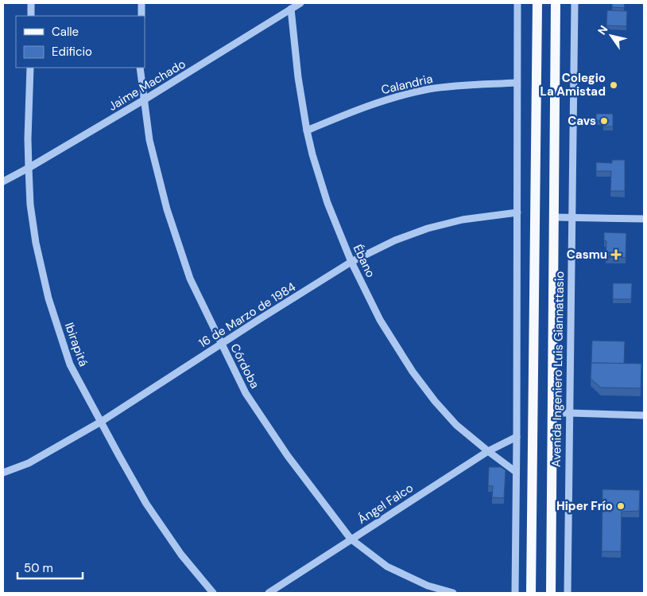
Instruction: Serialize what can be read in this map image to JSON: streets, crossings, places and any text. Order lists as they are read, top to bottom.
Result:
{
  "streets": {
    "main road": ["Avenida Ingeniero Luis Giannattasio"],
    "street": [
      "Calandria",
      "Jaime Machado",
      "Ébano",
      "16 de Marzo de 1984",
      "Ibirapitá",
      "Córdoba",
      "Ángel Falco"
    ]
  },
  "crossings": [
    ["Calandria", "Ébano"],
    ["Jaime Machado", "Ébano"],
    ["Jaime Machado", "Ibirapitá"],
    ["Jaime Machado", "Córdoba"],
    ["Ébano", "16 de Marzo de 1984"],
    ["Ébano", "Ángel Falco"],
    ["16 de Marzo de 1984", "Ibirapitá"],
    ["16 de Marzo de 1984", "Córdoba"],
    ["Córdoba", "Ángel Falco"]
  ],
  "places": {
    "other": ["Colegio La Amistad", "Cavs", "Hiper Frío"],
    "health": ["Casmu"]
  },
  "legend": ["Calle", "Edificio"],
  "scale_bar": "50 m",
  "north": "top left"
}
